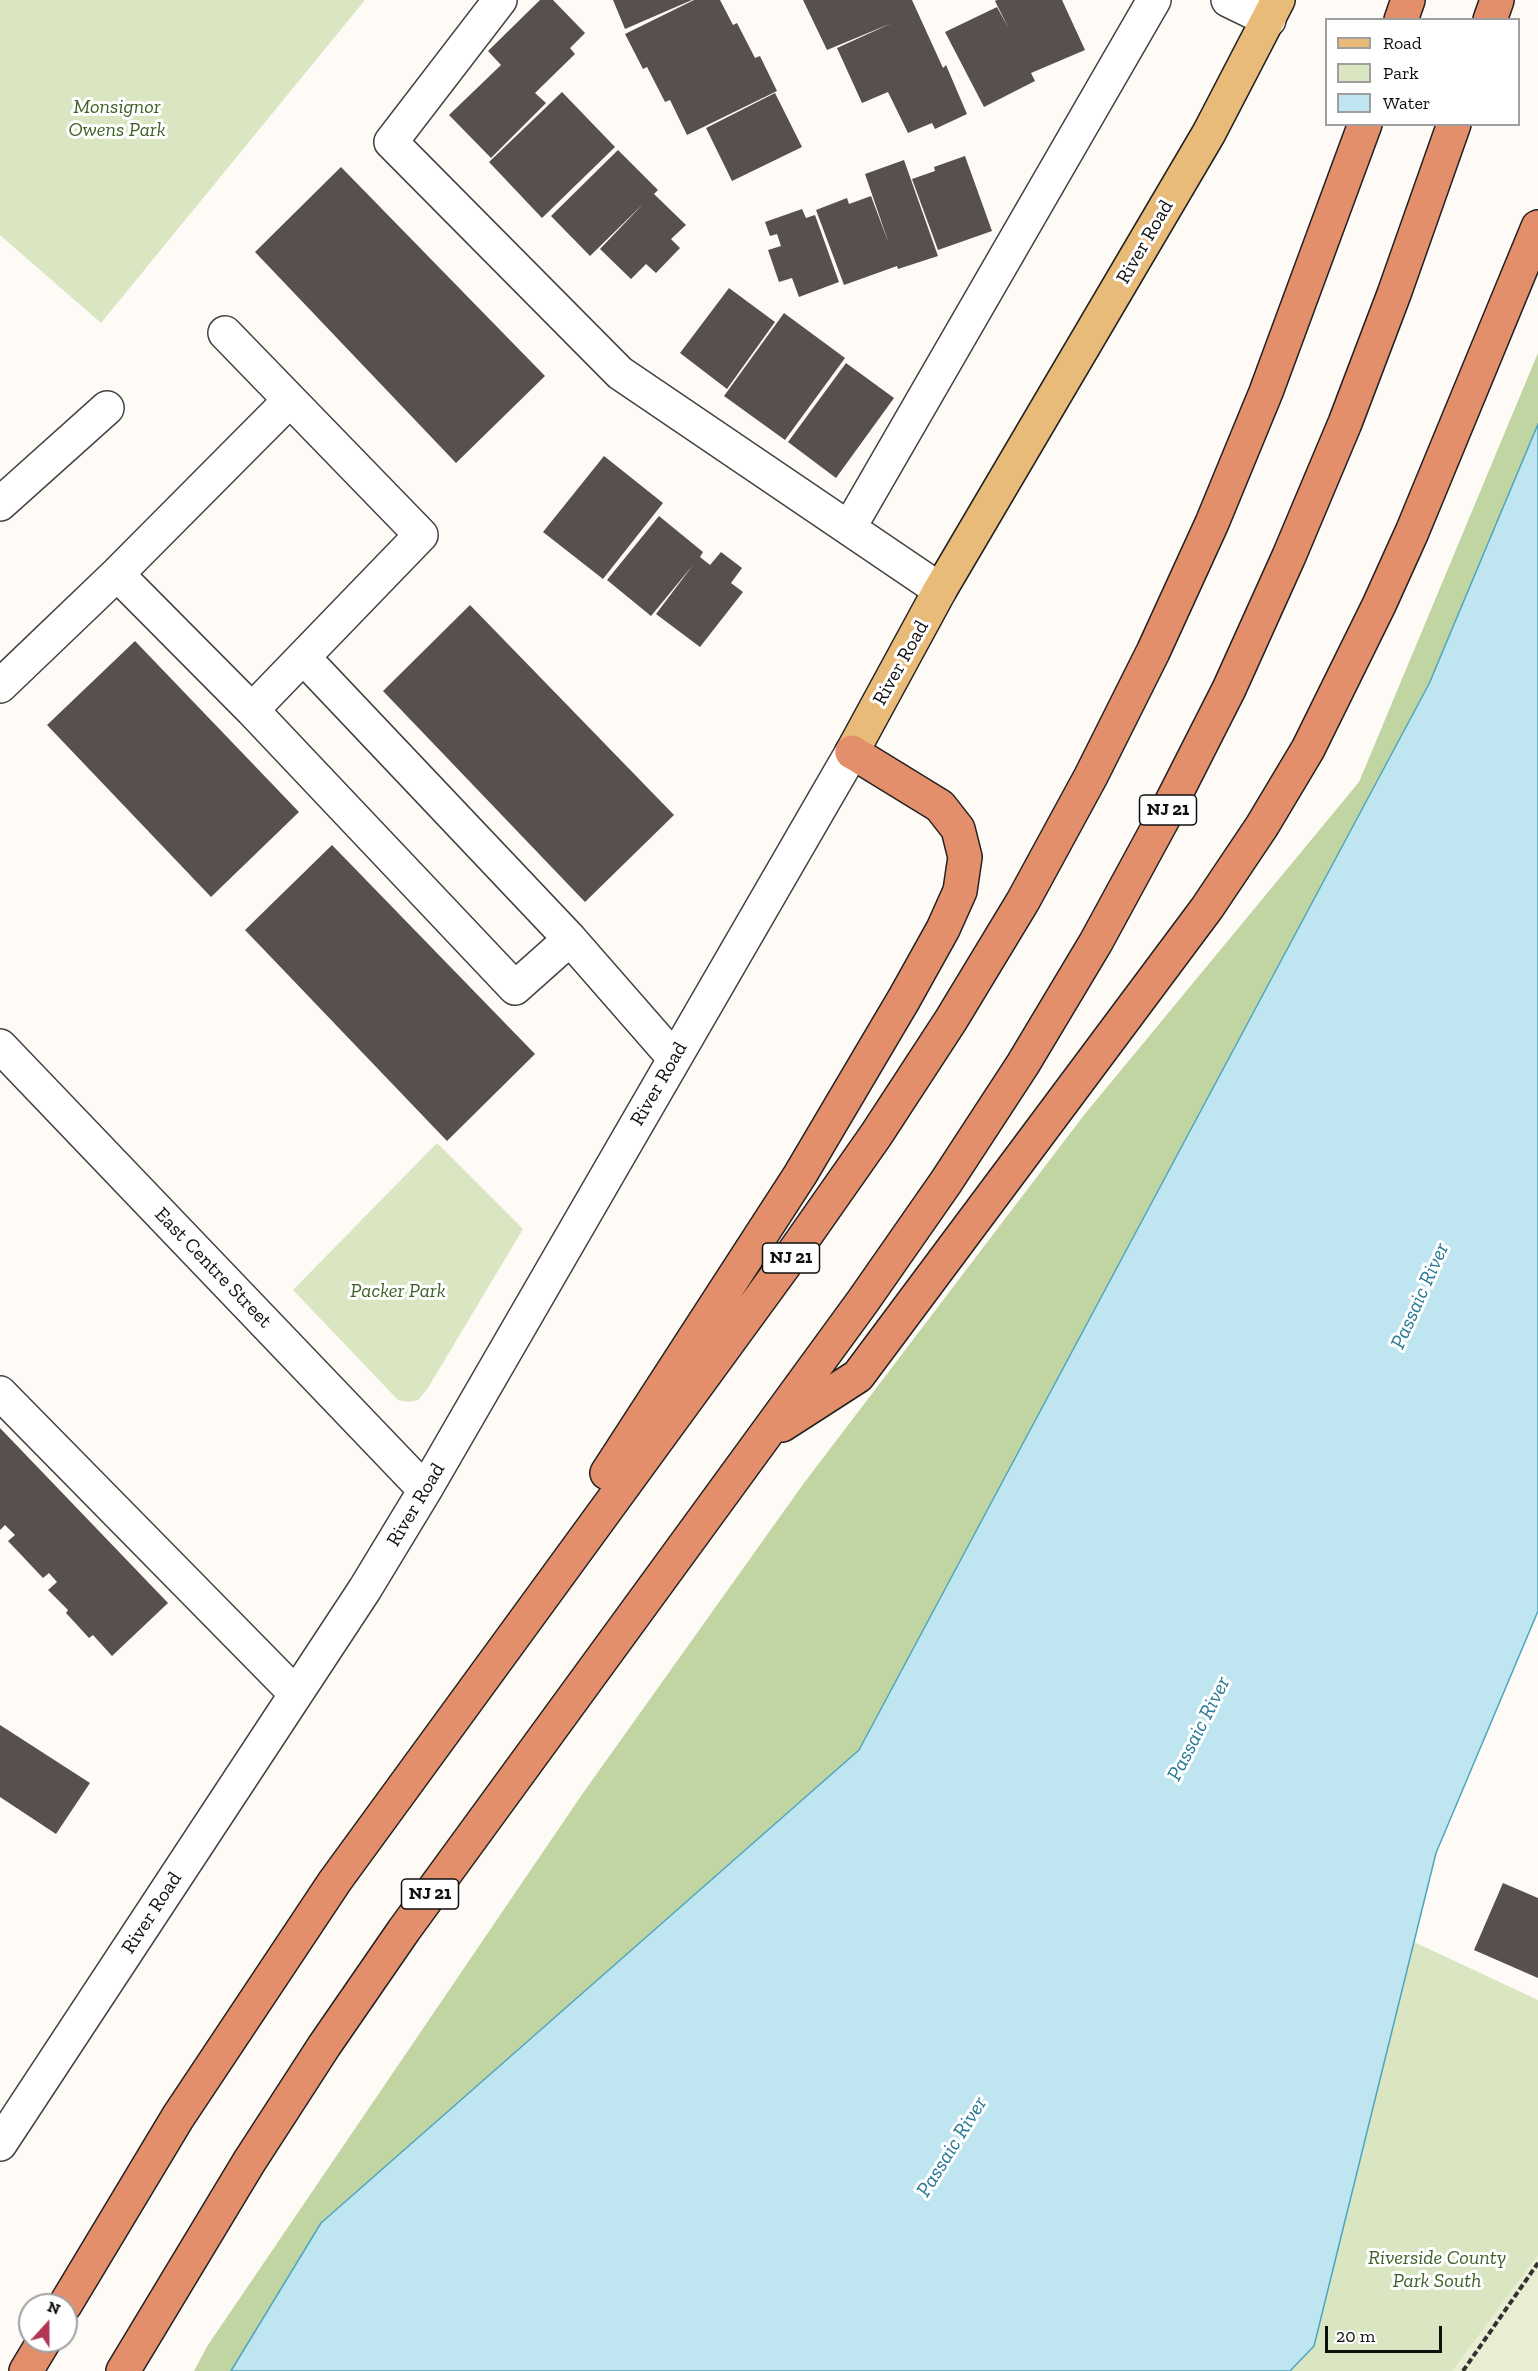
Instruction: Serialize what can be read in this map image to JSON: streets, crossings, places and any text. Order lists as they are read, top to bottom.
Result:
{
  "streets": {
    "highway": ["NJ 21"],
    "main road": ["River Road"],
    "street": ["East Centre Street"]
  },
  "crossings": [
    ["River Road", "East Centre Street"]
  ],
  "water": ["Passaic River"],
  "parks": ["Monsignor Owens Park", "Packer Park", "Riverside County Park South"],
  "legend": ["Road", "Park", "Water"],
  "scale_bar": "20 m",
  "north": "top"
}
